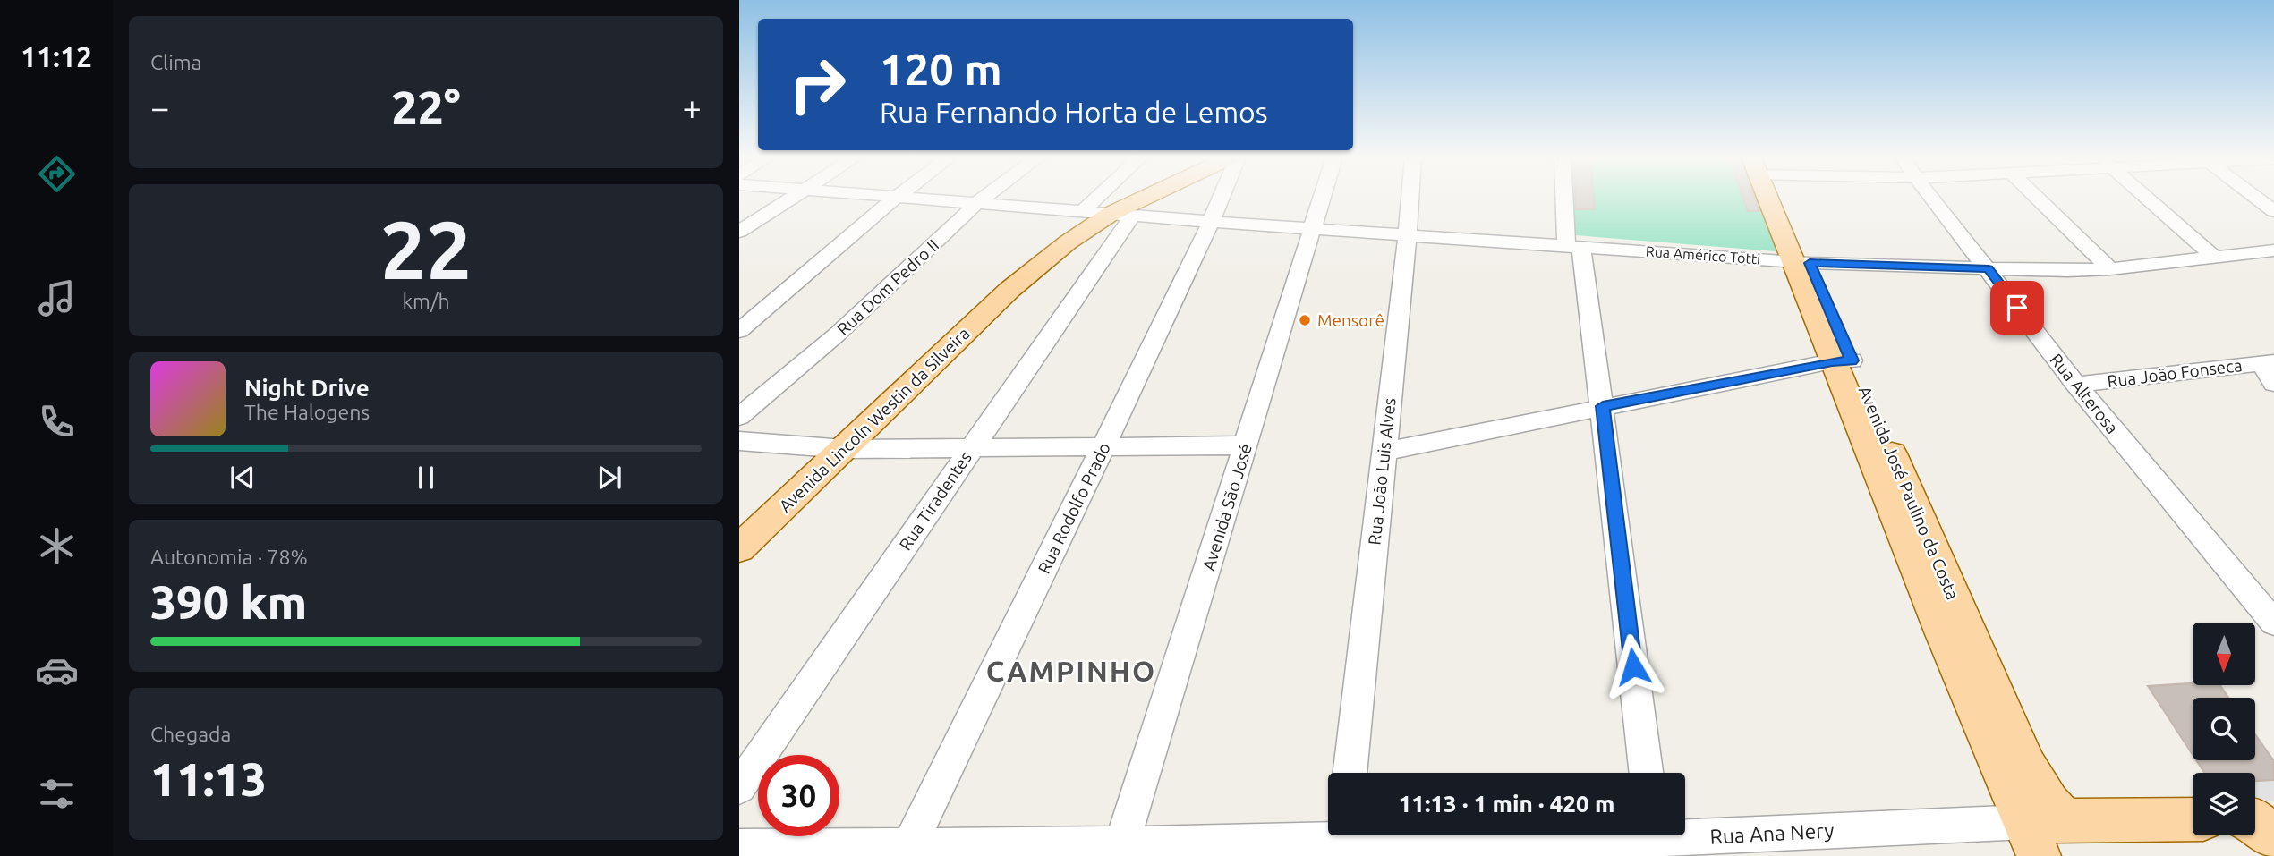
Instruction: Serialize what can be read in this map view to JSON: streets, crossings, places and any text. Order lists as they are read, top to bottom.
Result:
{
  "streets": {
    "main road": ["Avenida Lincoln Westin da Silveira", "Avenida José Paulino da Costa", "Rua Ana Nery"],
    "street": [
      "Rua Américo Totti",
      "Rua Dom Pedro II",
      "Rua João Fonseca",
      "Rua Alterosa",
      "Rua João Luis Alves",
      "Rua Tiradentes",
      "Avenida São José",
      "Rua Rodolfo Prado"
    ]
  },
  "crossings": [
    ["Rua Américo Totti", "Rua Alterosa"],
    ["Rua Américo Totti", "Avenida Lincoln Westin da Silveira"],
    ["Rua Américo Totti", "Rua João Luis Alves"],
    ["Rua Américo Totti", "Avenida José Paulino da Costa"],
    ["Rua Américo Totti", "Rua Tiradentes"],
    ["Rua Américo Totti", "Avenida São José"],
    ["Rua Américo Totti", "Rua Rodolfo Prado"],
    ["Rua João Fonseca", "Rua Alterosa"],
    ["Avenida Lincoln Westin da Silveira", "Rua Tiradentes"],
    ["Avenida José Paulino da Costa", "Rua Ana Nery"],
    ["Avenida São José", "Rua Ana Nery"],
    ["Rua Rodolfo Prado", "Rua Ana Nery"]
  ],
  "districts": ["CAMPINHO"],
  "places": ["Mensorê"],
  "north": "bottom",
  "page": {
    "tabs": "11:12",
    "tile": [
      "Clima",
      ["22", "km/h"],
      ["Autonomia · 78%", "390 km"],
      ["Chegada", "11:13"]
    ],
    "turn": ["120 m", "Rua Fernando Horta de Lemos"],
    "heat": ["−", "22°", "+"],
    "song": ["Night Drive", "The Halogens"],
    "limit": "30",
    "trip": "11:13 · 1 min · 420 m"
  }
}
